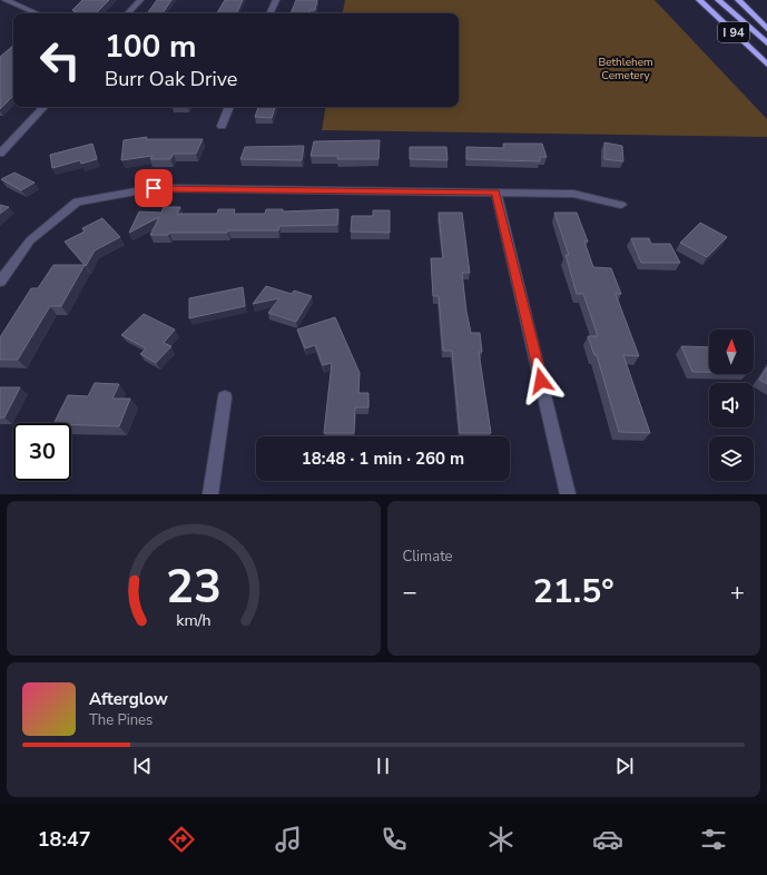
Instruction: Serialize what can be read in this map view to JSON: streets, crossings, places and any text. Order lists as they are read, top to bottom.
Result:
{
  "streets": {
    "highway": ["I 94"]
  },
  "parks": ["Bethlehem Cemetery"],
  "north": "top",
  "page": {
    "turn": ["100 m", "Burr Oak Drive"],
    "limit": "30",
    "trip": "18:48 · 1 min · 260 m",
    "tile": "Climate",
    "heat": ["−", "21.5°", "+"],
    "song": ["Afterglow", "The Pines"],
    "tabs": "18:47",
    "gauge": ["23", "km/h"]
  }
}
